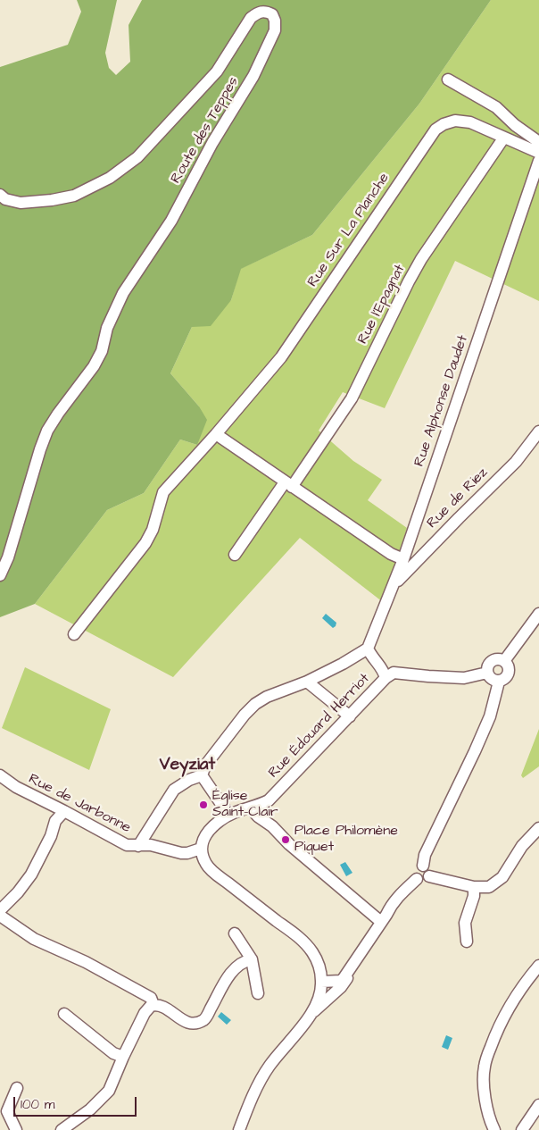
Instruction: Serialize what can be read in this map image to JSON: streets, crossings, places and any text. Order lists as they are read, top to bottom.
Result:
{
  "streets": {
    "street": [
      "Route des Teppes",
      "Rue Sur La Planche",
      "Rue l'Epagnat",
      "Rue Alphonse Daudet",
      "Rue de Riez",
      "Rue Édouard Herriot",
      "Rue de Jarbonne"
    ]
  },
  "crossings": [
    ["Rue Sur La Planche", "Rue l'Epagnat"],
    ["Rue Alphonse Daudet", "Rue de Riez"],
    ["Rue Édouard Herriot", "Rue de Jarbonne"]
  ],
  "districts": ["Veyziat"],
  "places": ["Église Saint-Clair", "Place Philomène Piquet"],
  "scale_bar": "100 m"
}
